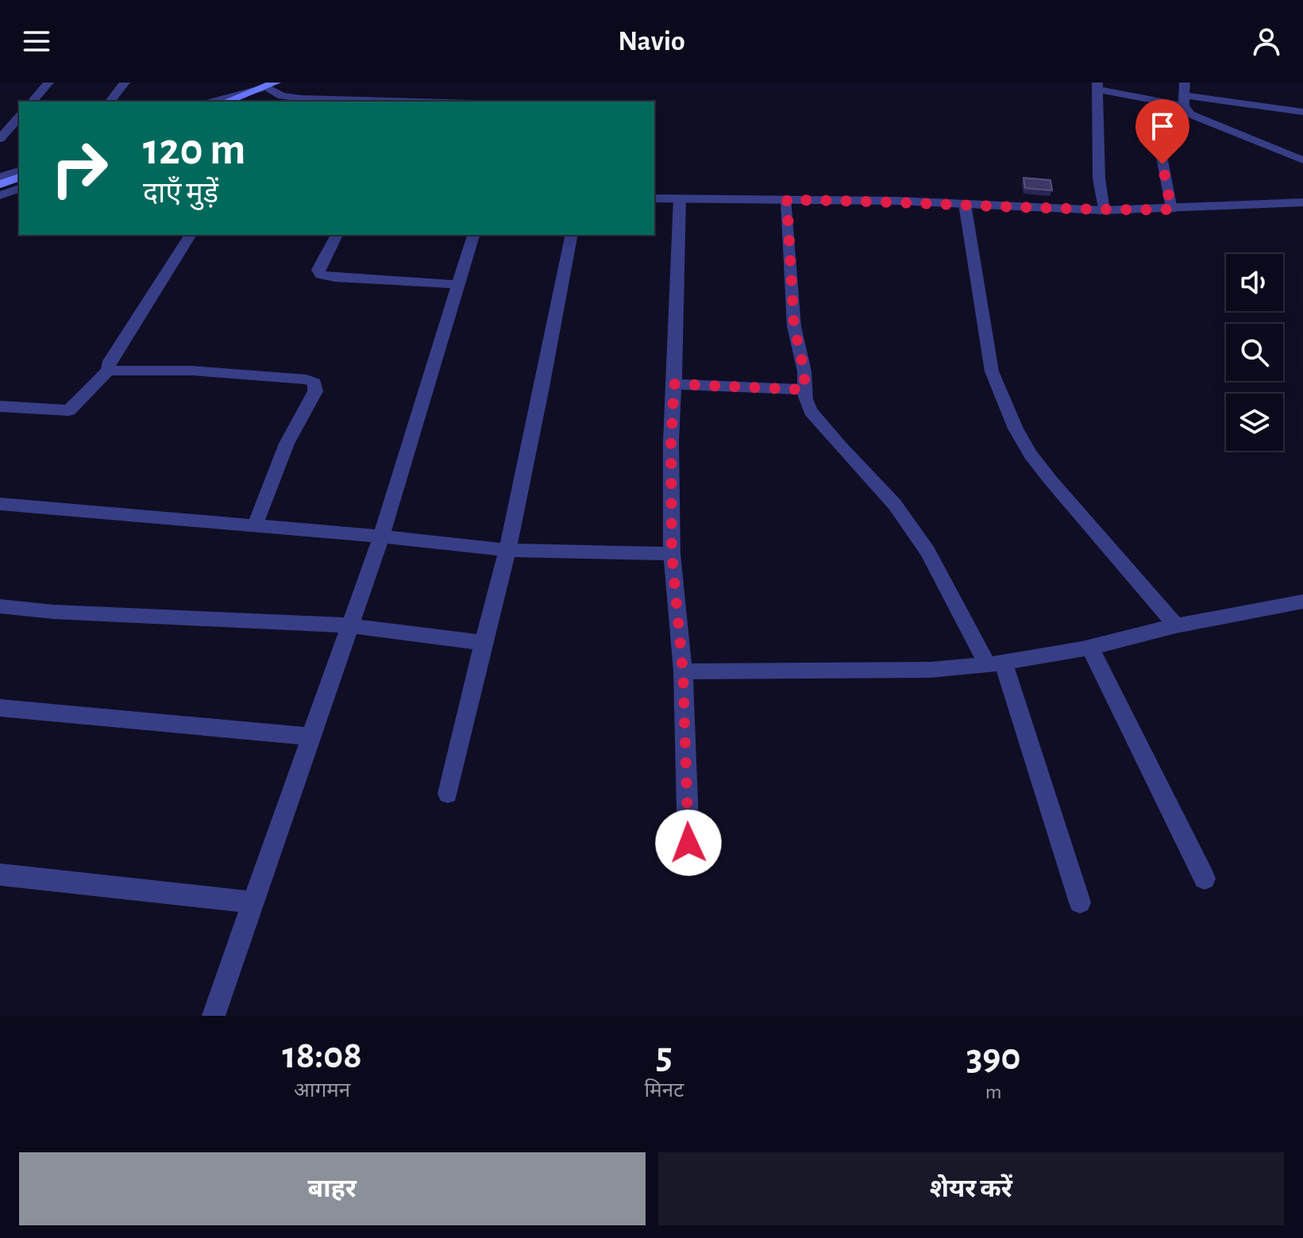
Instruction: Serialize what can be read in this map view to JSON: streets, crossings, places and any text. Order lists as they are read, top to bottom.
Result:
{
  "page": {
    "header": "Navio",
    "turn": ["120 m", "दाएँ मुड़ें"],
    "eta": [
      "18:08",
      "आगमन",
      "5",
      "मिनट",
      "390",
      "m"
    ],
    "buttons": ["बाहर", "शेयर करें"]
  }
}
